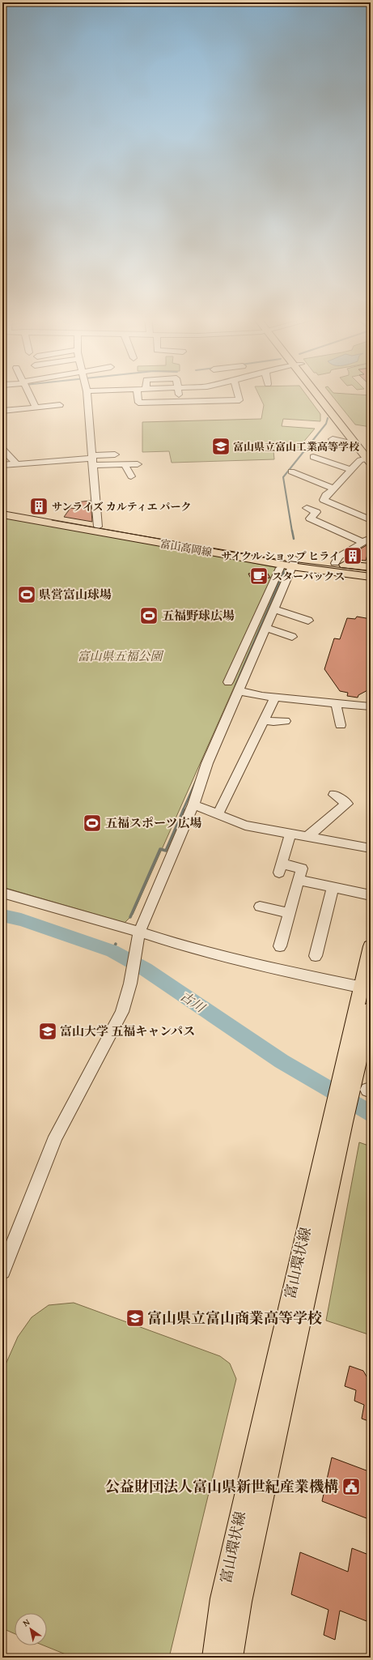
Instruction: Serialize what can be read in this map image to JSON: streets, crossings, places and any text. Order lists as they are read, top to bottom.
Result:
{
  "streets": {
    "main road": ["富山高岡線", "富山環状線"]
  },
  "water": ["古川"],
  "parks": ["富山県五福公園"],
  "places": {
    "school or university": ["富山県立富山工業高等学校", "富山大学 五福キャンパス", "富山県立富山商業高等学校"],
    "building": ["サンライズ カルティエ パーク", "サイクル ショップ ヒライ"],
    "cafe": ["スターバックス"],
    "sports": ["県営富山球場", "五福野球広場", "五福スポーツ広場"],
    "public building": ["公益財団法人富山県新世紀産業機構"]
  },
  "north": "top left"
}
